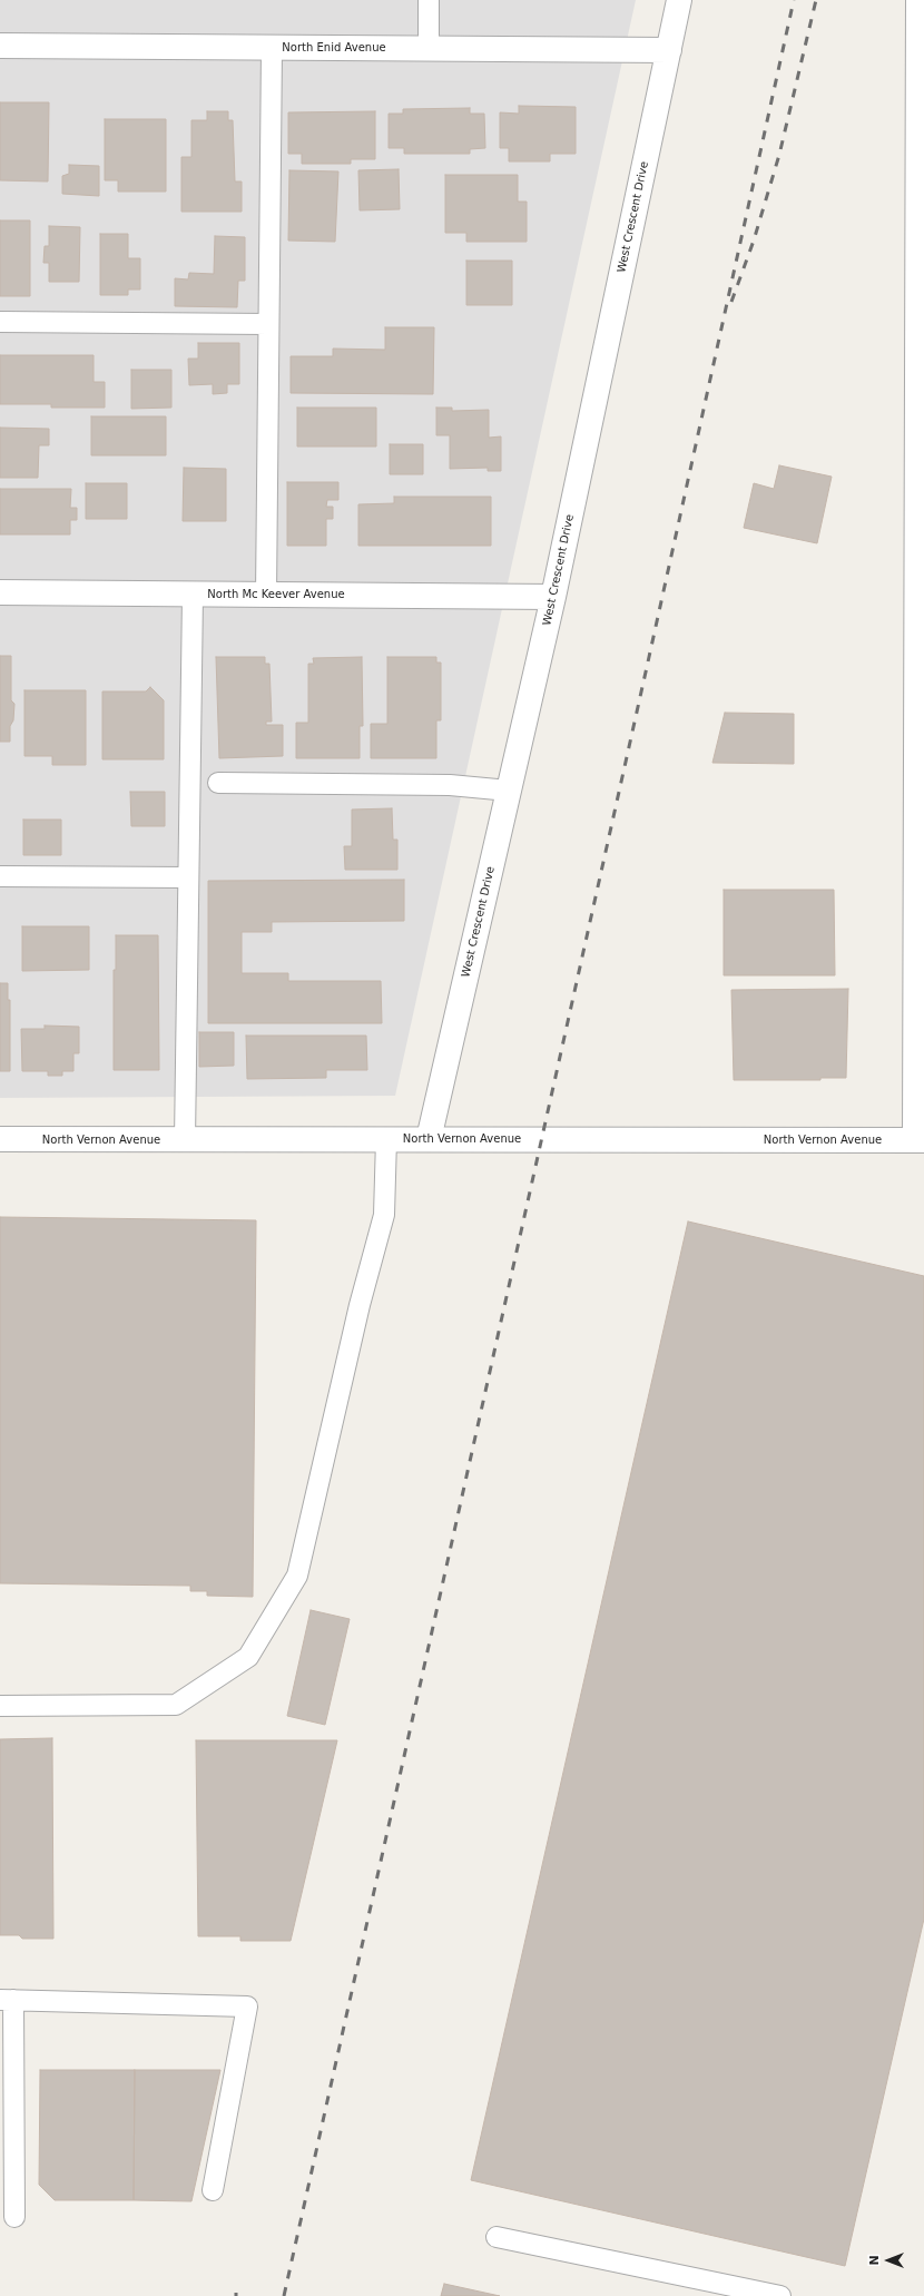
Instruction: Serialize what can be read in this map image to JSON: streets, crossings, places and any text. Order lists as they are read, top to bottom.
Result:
{
  "streets": {
    "street": [
      "North Enid Avenue",
      "West Crescent Drive",
      "North Mc Keever Avenue",
      "North Vernon Avenue"
    ]
  },
  "crossings": [
    ["North Enid Avenue", "West Crescent Drive"],
    ["West Crescent Drive", "North Mc Keever Avenue"],
    ["West Crescent Drive", "North Vernon Avenue"]
  ],
  "north": "left"
}
